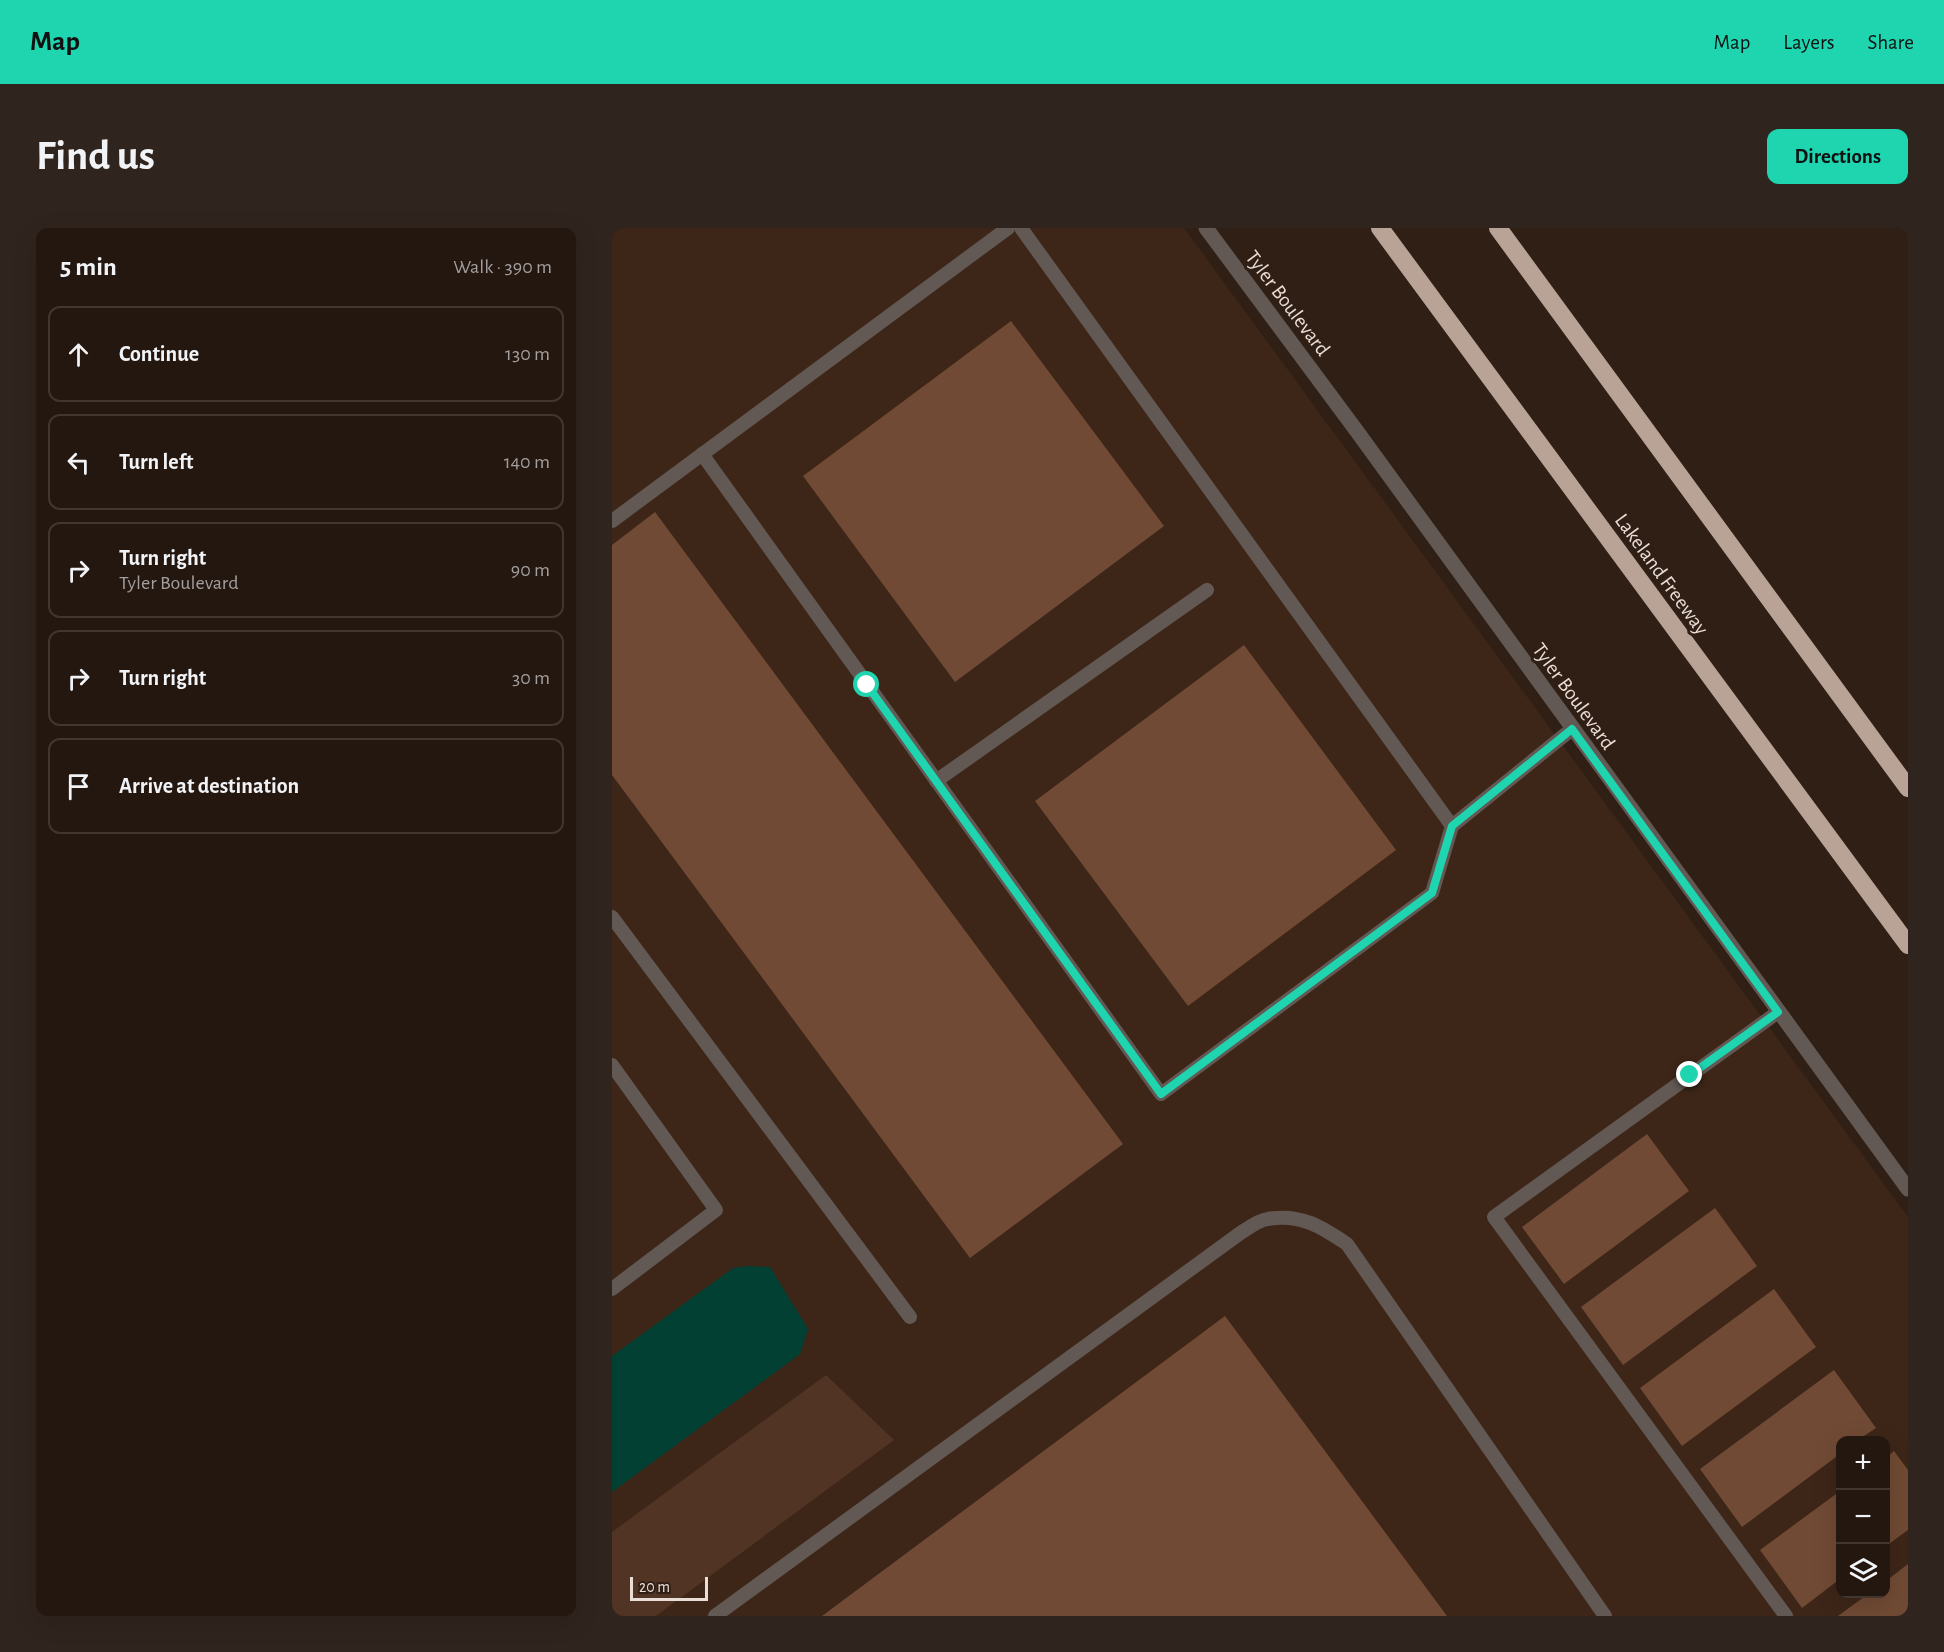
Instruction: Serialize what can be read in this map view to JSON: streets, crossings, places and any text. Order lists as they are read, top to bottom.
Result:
{
  "streets": {
    "highway": ["Lakeland Freeway"],
    "street": ["Tyler Boulevard"]
  },
  "scale_bar": "20 m",
  "page": {
    "header": "Map",
    "nav": ["Map", "Layers", "Share"],
    "buttons": "Directions",
    "title": "Find us",
    "heading": ["5 min", "Walk · 390 m"],
    "list": [
      ["Continue", "130 m"],
      ["Turn left", "140 m"],
      ["Turn right", "Tyler Boulevard", "90 m"],
      ["Turn right", "30 m"],
      "Arrive at destination"
    ],
    "map_buttons": ["+", "−"],
    "scale": "20 m"
  }
}
